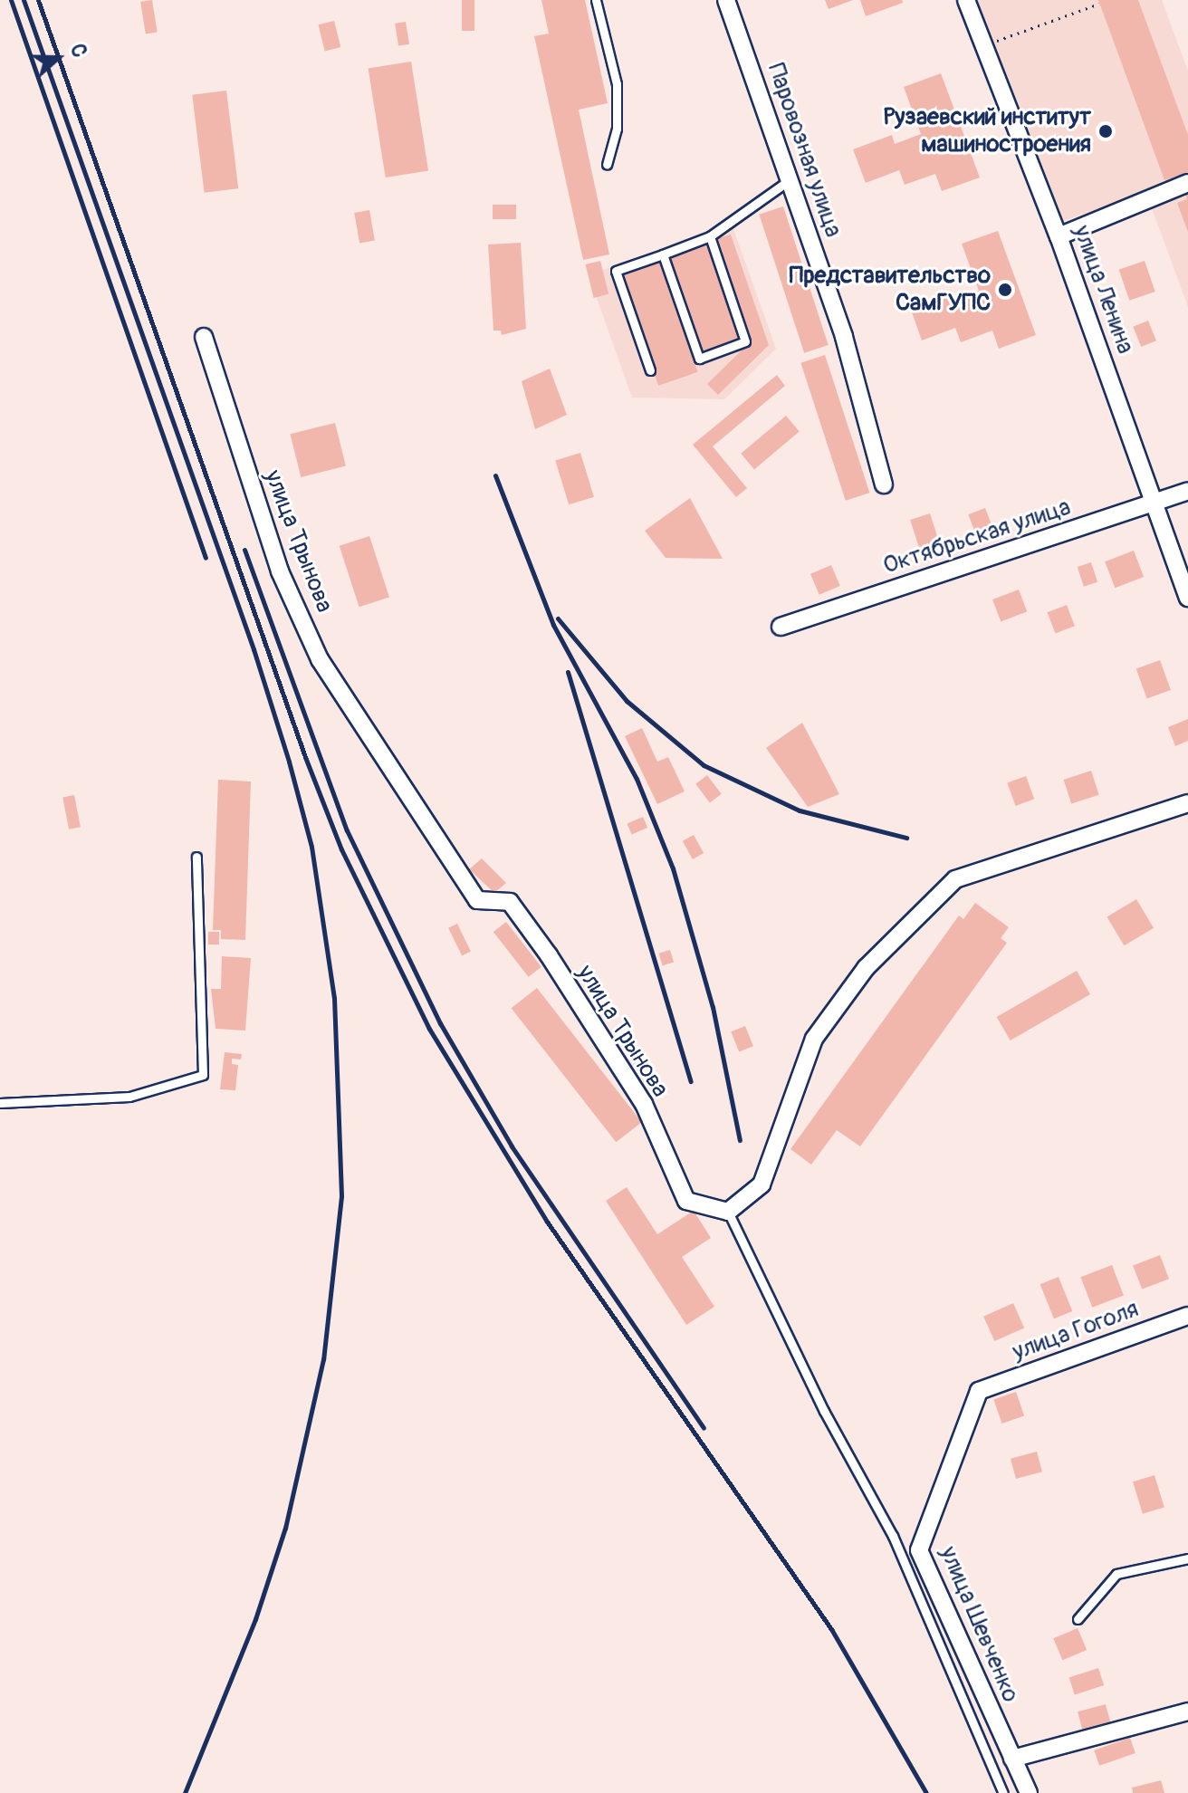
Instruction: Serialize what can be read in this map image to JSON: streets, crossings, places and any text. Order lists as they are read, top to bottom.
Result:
{
  "streets": {
    "street": [
      "Паровозная улица",
      "улица Ленина",
      "Октябрьская улица",
      "улица Трынова",
      "улица Гоголя",
      "улица Шевченко"
    ]
  },
  "crossings": [
    ["улица Ленина", "Октябрьская улица"],
    ["улица Гоголя", "улица Шевченко"]
  ],
  "places": ["Рузаевский институт машиностроения", "Представительство СамГУПС"],
  "north": "right"
}
